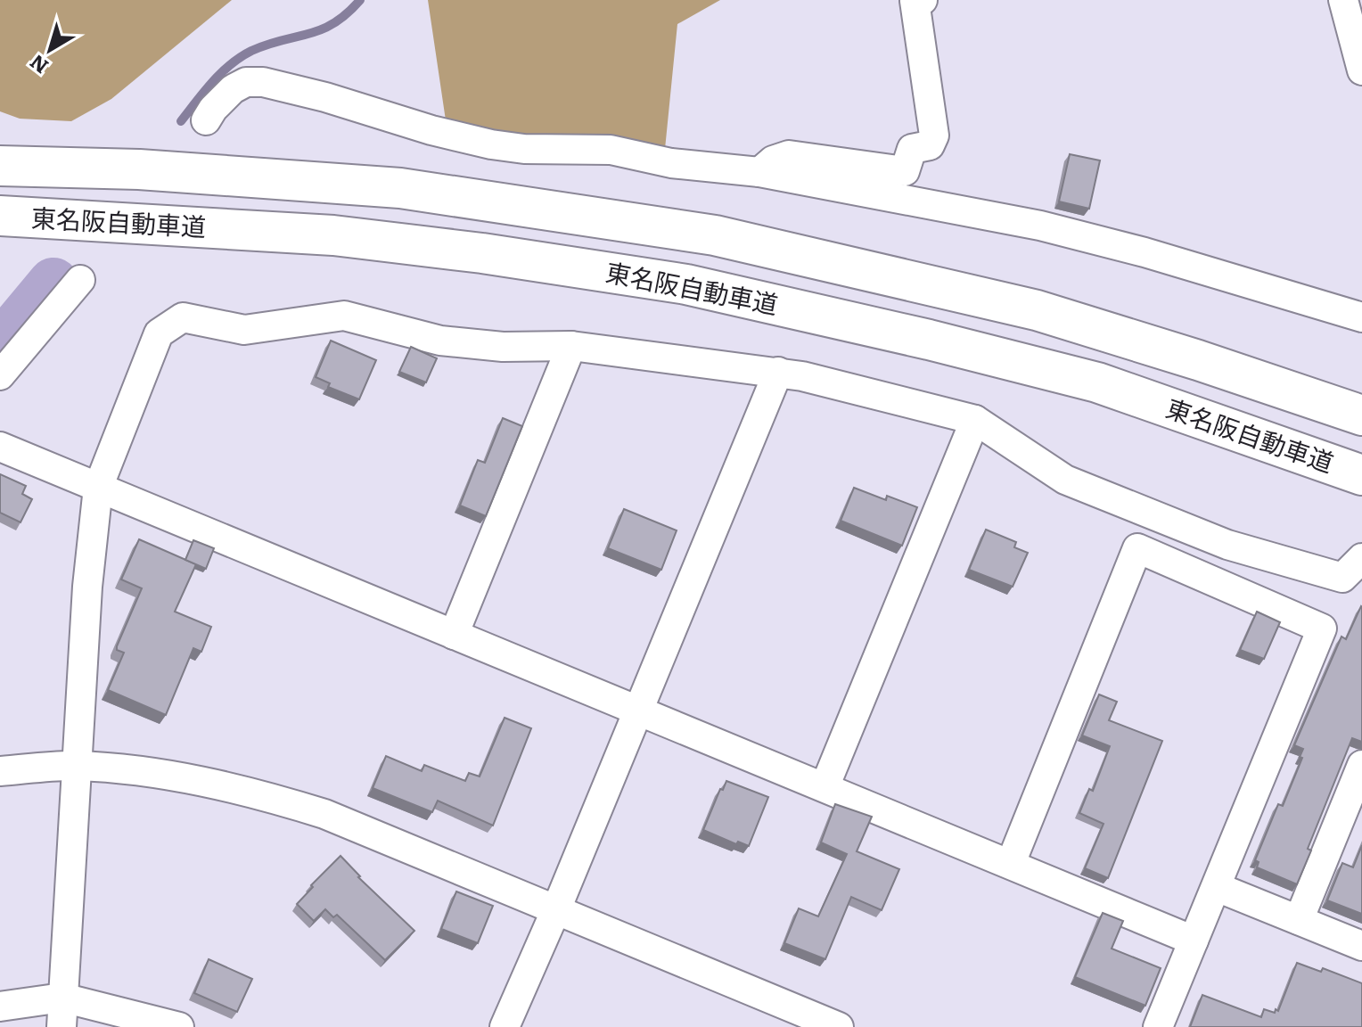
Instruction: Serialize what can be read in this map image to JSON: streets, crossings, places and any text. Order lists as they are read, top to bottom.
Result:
{
  "streets": {
    "highway": ["東名阪自動車道"]
  },
  "north": "bottom left"
}
